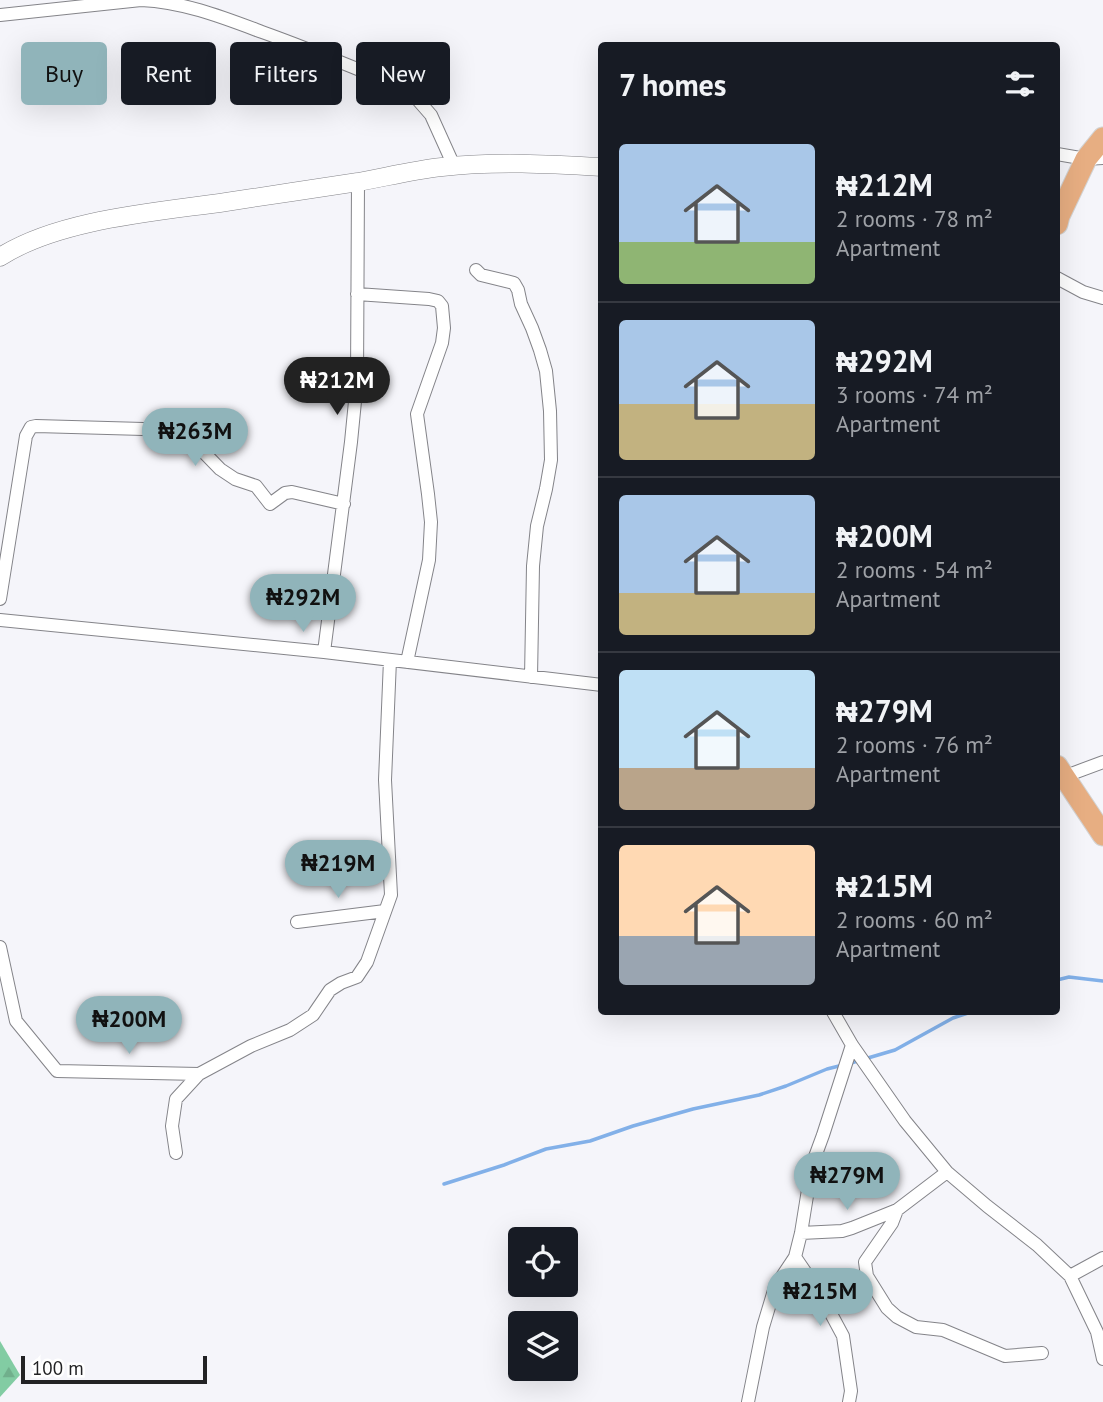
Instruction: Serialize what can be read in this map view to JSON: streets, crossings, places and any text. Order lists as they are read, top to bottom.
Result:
{
  "scale_bar": "100 m",
  "page": {
    "chip": [
      "Buy",
      "Rent",
      "Filters",
      "New"
    ],
    "heading": "7 homes",
    "list": [
      {
        "name": "₦212M",
        "note": "2 rooms · 78 m² · Apartment"
      },
      {
        "name": "₦292M",
        "note": "3 rooms · 74 m² · Apartment"
      },
      {
        "name": "₦200M",
        "note": "2 rooms · 54 m² · Apartment"
      },
      {
        "name": "₦279M",
        "note": "2 rooms · 76 m² · Apartment"
      },
      {
        "name": "₦215M",
        "note": "2 rooms · 60 m² · Apartment"
      }
    ],
    "price": [
      "₦212M",
      "₦263M",
      "₦292M",
      "₦219M",
      "₦200M",
      "₦279M",
      "₦215M"
    ],
    "scale": "100 m"
  }
}
